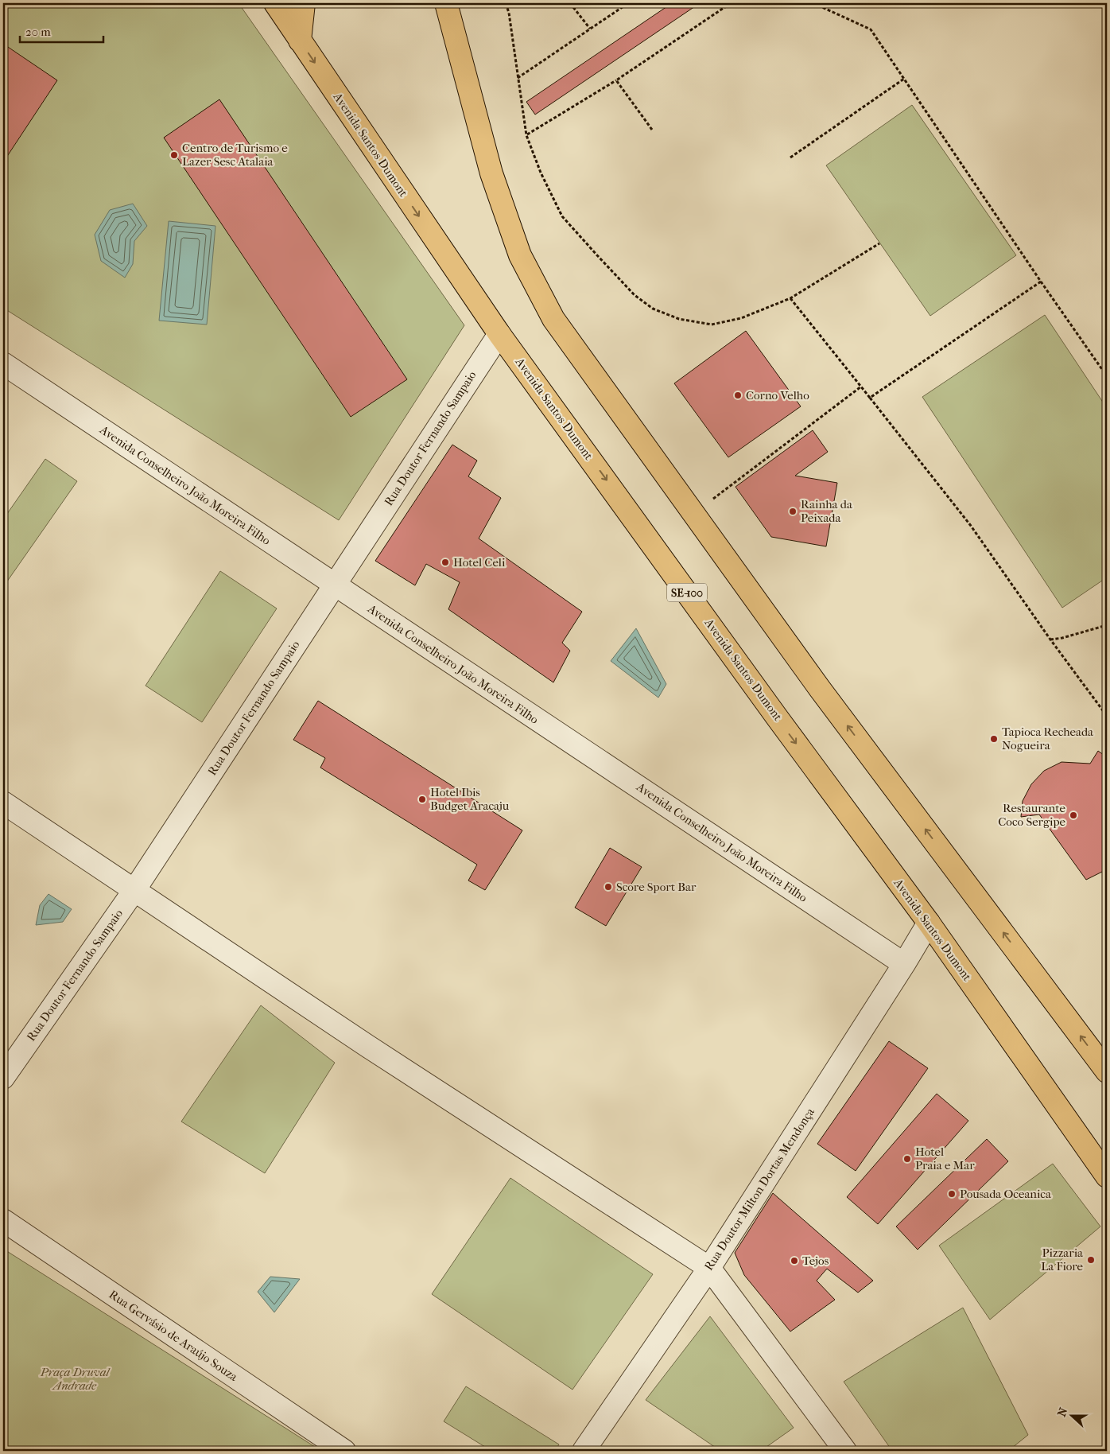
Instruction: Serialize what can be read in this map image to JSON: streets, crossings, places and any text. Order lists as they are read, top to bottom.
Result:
{
  "streets": {
    "main road": ["Avenida Santos Dumont", "SE-100"],
    "street": [
      "Rua Doutor Fernando Sampaio",
      "Avenida Conselheiro João Moreira Filho",
      "Rua Doutor Milton Dortas Mendonça",
      "Rua Gervásio de Araújo Souza"
    ]
  },
  "crossings": [
    ["Avenida Santos Dumont", "Rua Doutor Fernando Sampaio"],
    ["Avenida Santos Dumont", "Rua Doutor Milton Dortas Mendonça"],
    ["Rua Doutor Fernando Sampaio", "Avenida Conselheiro João Moreira Filho"],
    ["Avenida Conselheiro João Moreira Filho", "Rua Doutor Milton Dortas Mendonça"]
  ],
  "parks": ["Praça Druval Andrade"],
  "places": [
    "Centro de Turismo e Lazer Sesc Atalaia",
    "Corno Velho",
    "Rainha da Peixada",
    "Hotel Celi",
    "Tapioca Recheada Nogueira",
    "Hotel Ibis Budget Aracaju",
    "Restaurante Coco Sergipe",
    "Score Sport Bar",
    "Hotel Praia e Mar",
    "Pousada Oceanica",
    "Pizzaria La Fiore",
    "Tejos"
  ],
  "scale_bar": "20 m",
  "north": "left"
}
